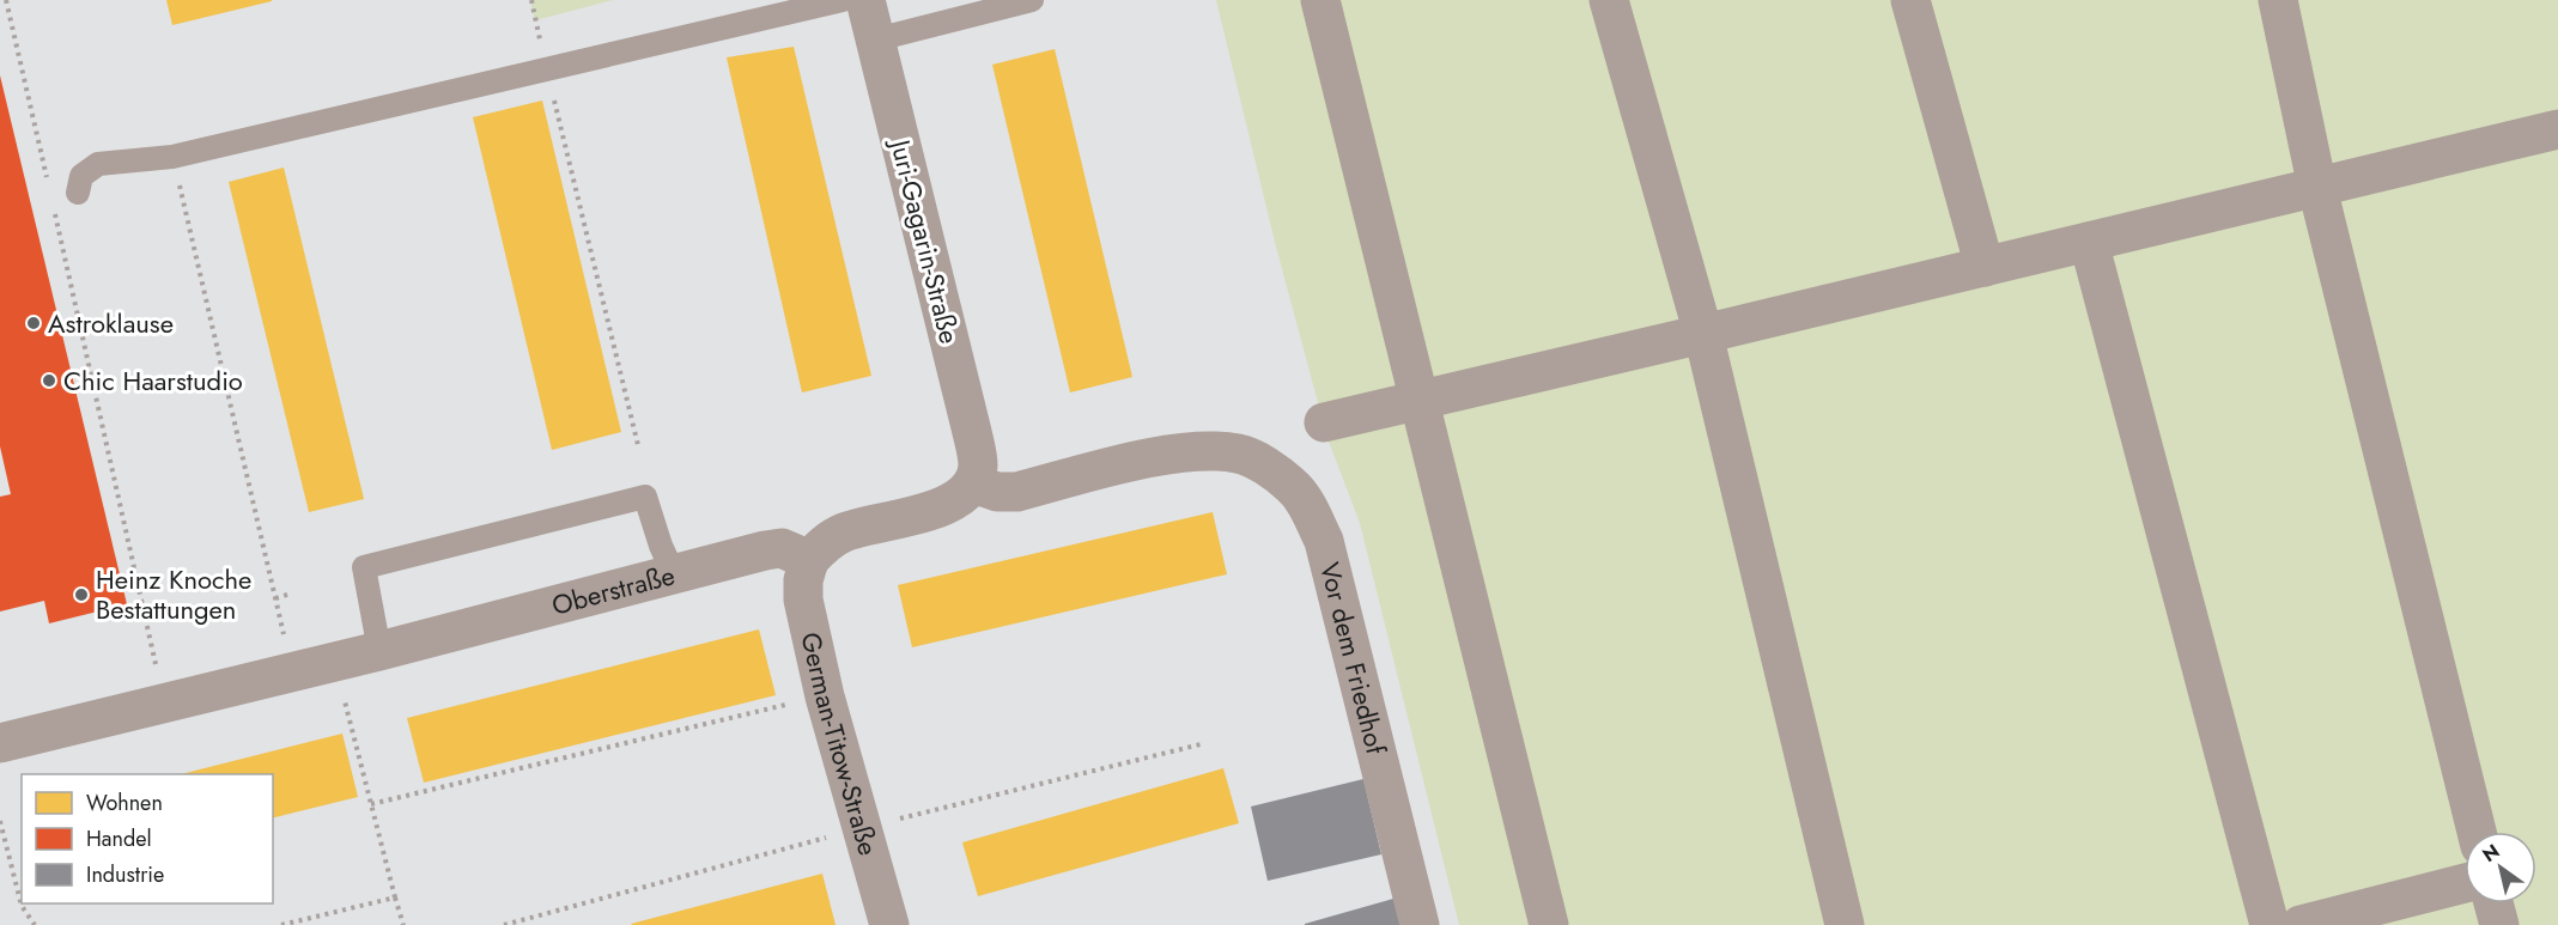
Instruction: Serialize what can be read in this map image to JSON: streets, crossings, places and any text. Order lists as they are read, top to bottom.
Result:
{
  "streets": {
    "street": [
      "Juri-Gagarin-Straße",
      "Oberstraße",
      "Vor dem Friedhof",
      "German-Titow-Straße"
    ]
  },
  "crossings": [
    ["Juri-Gagarin-Straße", "Vor dem Friedhof"],
    ["Oberstraße", "German-Titow-Straße"]
  ],
  "places": ["Astroklause", "Chic Haarstudio", "Heinz Knoche Bestattungen"],
  "legend": ["Wohnen", "Handel", "Industrie"],
  "north": "top left"
}
